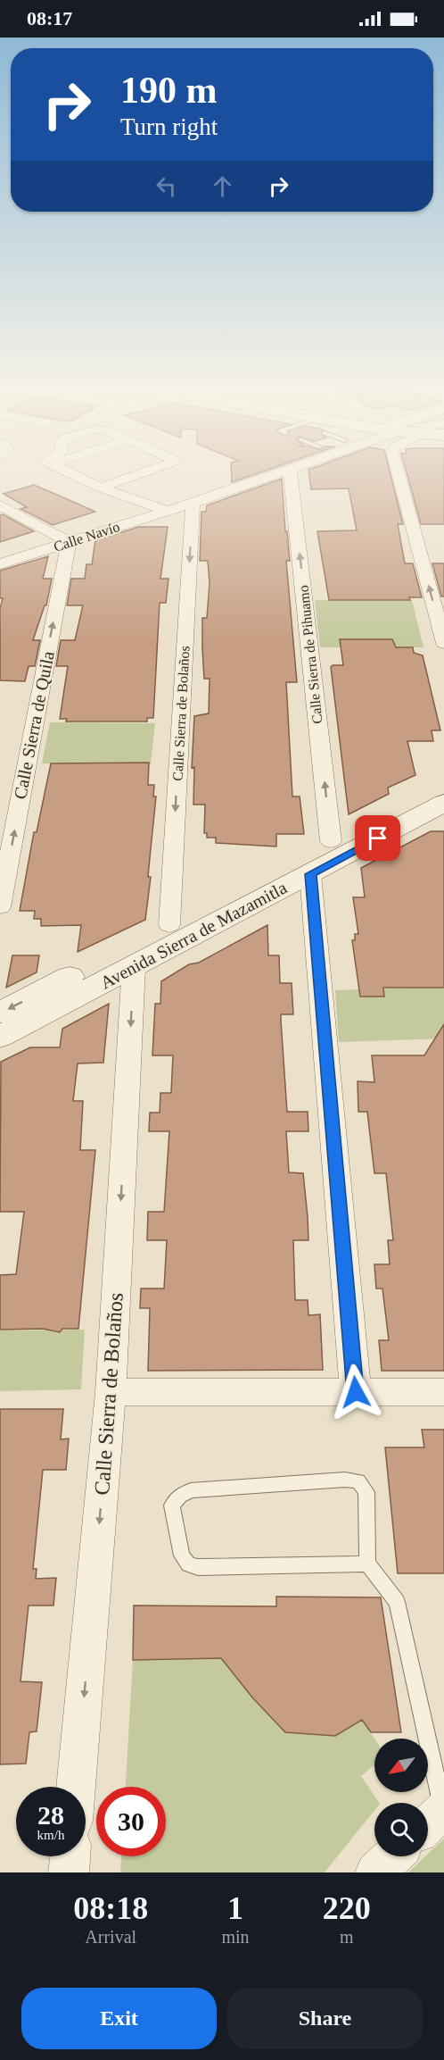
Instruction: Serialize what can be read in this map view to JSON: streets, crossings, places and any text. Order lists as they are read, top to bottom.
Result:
{
  "streets": {
    "main road": ["Avenida Sierra de Mazamitla"],
    "street": [
      "Calle Navío",
      "Calle Sierra de Pihuamo",
      "Calle Sierra de Bolaños",
      "Calle Sierra de Quila"
    ]
  },
  "crossings": [
    ["Calle Navío", "Calle Sierra de Bolaños"],
    ["Calle Navío", "Calle Sierra de Quila"],
    ["Calle Sierra de Pihuamo", "Avenida Sierra de Mazamitla"],
    ["Calle Sierra de Bolaños", "Avenida Sierra de Mazamitla"]
  ],
  "one_way": ["Calle Sierra de Bolaños", "Calle Sierra de Quila"],
  "north": "bottom left",
  "page": {
    "status": "08:17",
    "turn": ["190 m", "Turn right"],
    "speed": "28 km/h",
    "limit": "30",
    "eta": [
      "08:18",
      "Arrival",
      "1",
      "min",
      "220",
      "m"
    ],
    "buttons": ["Exit", "Share"]
  }
}
